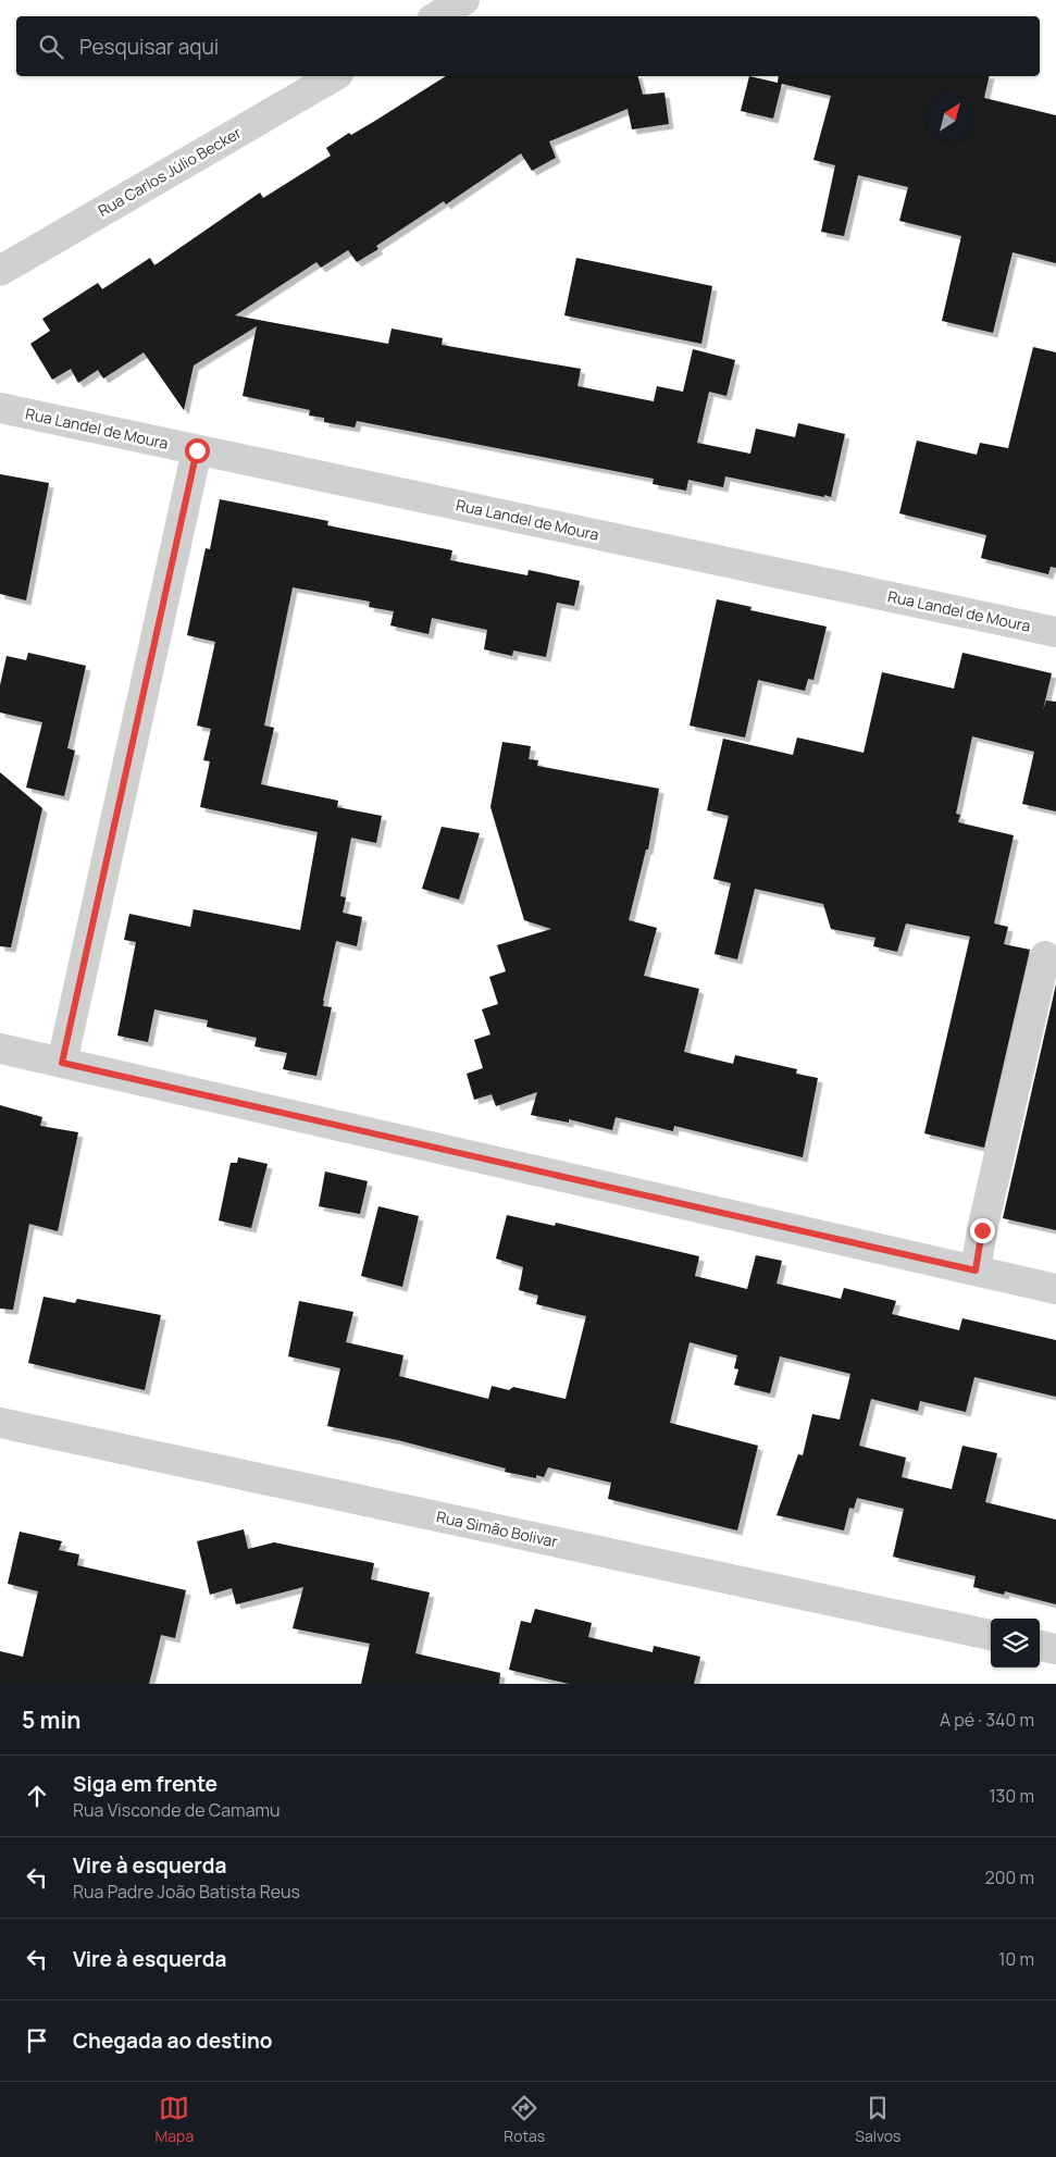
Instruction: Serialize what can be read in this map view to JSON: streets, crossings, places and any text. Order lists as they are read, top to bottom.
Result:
{
  "streets": {
    "street": ["Rua Carlos Júlio Becker", "Rua Landel de Moura", "Rua Simão Bolivar"]
  },
  "north": "top right",
  "page": {
    "search": "Pesquisar aqui",
    "heading": ["5 min", "A pé · 340 m"],
    "list": [
      ["Siga em frente", "Rua Visconde de Camamu", "130 m"],
      ["Vire à esquerda", "Rua Padre João Batista Reus", "200 m"],
      ["Vire à esquerda", "10 m"],
      "Chegada ao destino"
    ],
    "nav": ["Mapa", "Rotas", "Salvos"]
  }
}
